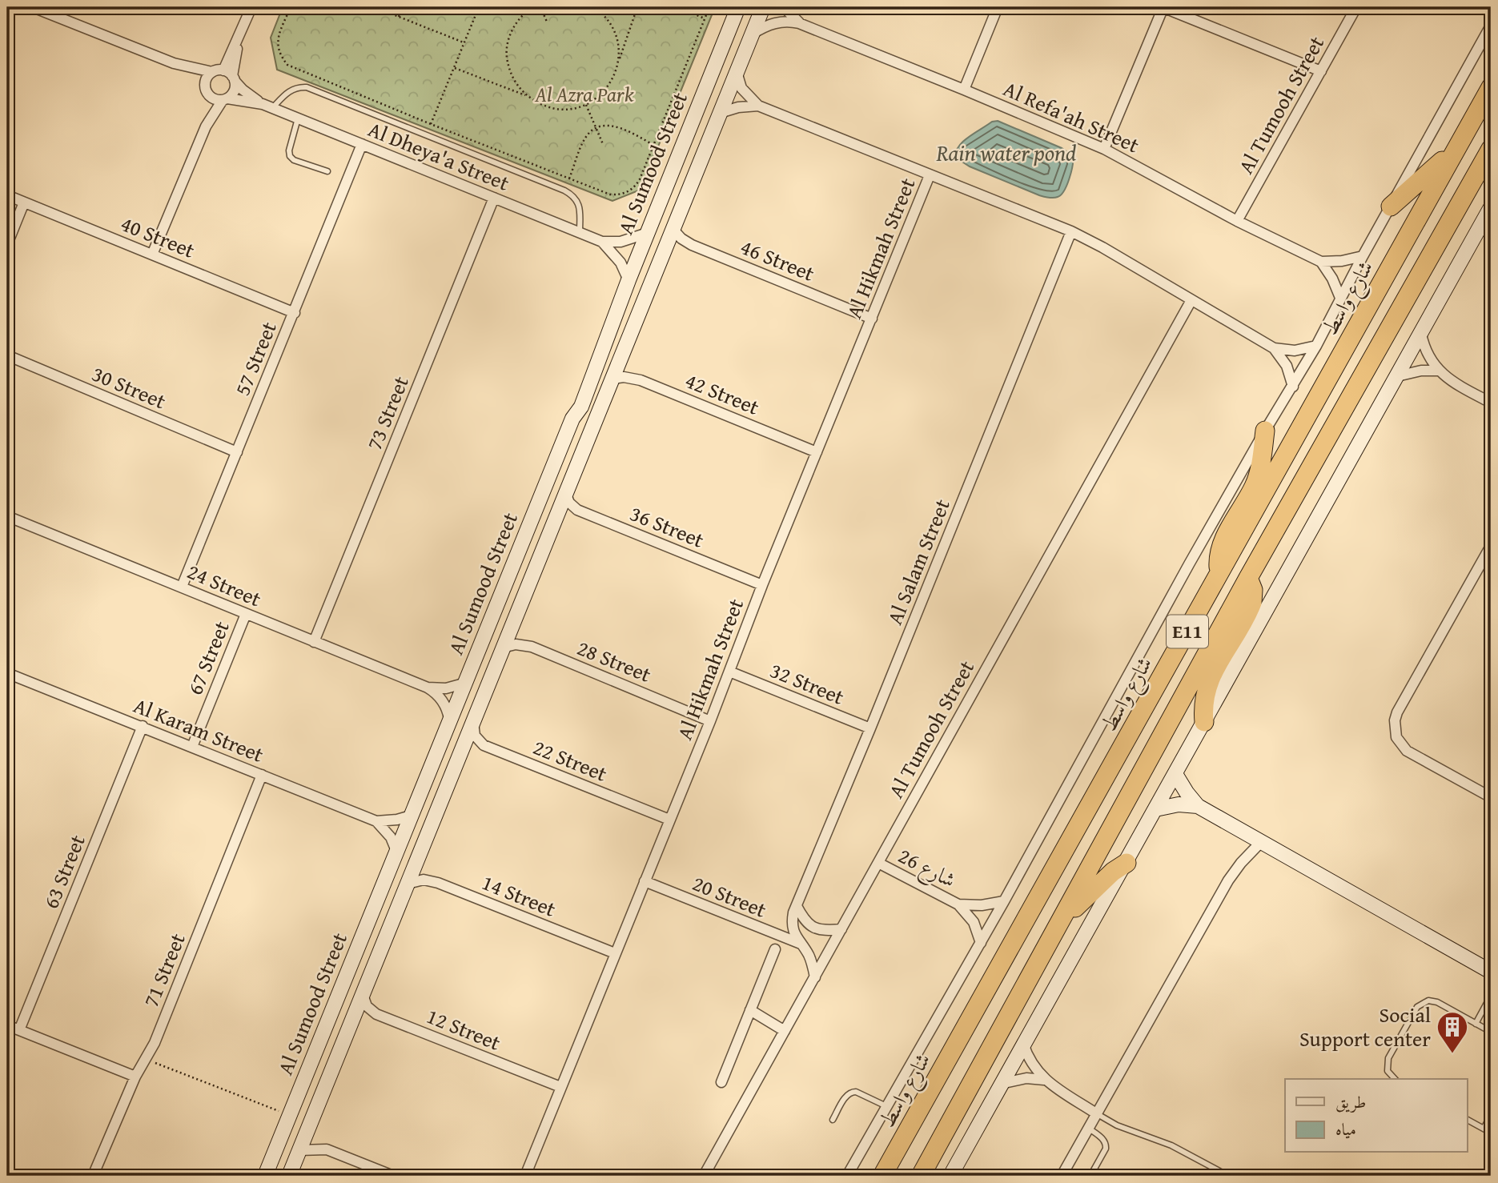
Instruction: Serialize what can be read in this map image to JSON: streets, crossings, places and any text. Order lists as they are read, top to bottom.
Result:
{
  "streets": {
    "highway": ["شارع واسط", "E11"],
    "street": [
      "Al Tumooh Street",
      "Al Refa'ah Street",
      "Al Dheya'a Street",
      "Al Sumood Street",
      "40 Street",
      "Al Hikmah Street",
      "46 Street",
      "57 Street",
      "30 Street",
      "42 Street",
      "73 Street",
      "36 Street",
      "Al Salam Street",
      "24 Street",
      "67 Street",
      "28 Street",
      "32 Street",
      "Al Karam Street",
      "22 Street",
      "شارع 26",
      "63 Street",
      "14 Street",
      "20 Street",
      "71 Street",
      "12 Street"
    ]
  },
  "crossings": [
    ["Al Tumooh Street", "Al Refa'ah Street"],
    ["Al Tumooh Street", "Al Salam Street"],
    ["Al Tumooh Street", "شارع 26"],
    ["Al Refa'ah Street", "Al Sumood Street"],
    ["Al Dheya'a Street", "Al Sumood Street"],
    ["Al Dheya'a Street", "57 Street"],
    ["Al Dheya'a Street", "73 Street"],
    ["Al Sumood Street", "46 Street"],
    ["Al Sumood Street", "42 Street"],
    ["Al Sumood Street", "36 Street"],
    ["Al Sumood Street", "24 Street"],
    ["Al Sumood Street", "28 Street"],
    ["Al Sumood Street", "Al Karam Street"],
    ["Al Sumood Street", "22 Street"],
    ["Al Sumood Street", "14 Street"],
    ["Al Sumood Street", "12 Street"],
    ["40 Street", "57 Street"],
    ["Al Hikmah Street", "46 Street"],
    ["Al Hikmah Street", "42 Street"],
    ["Al Hikmah Street", "36 Street"],
    ["Al Hikmah Street", "28 Street"],
    ["Al Hikmah Street", "32 Street"],
    ["Al Hikmah Street", "22 Street"],
    ["Al Hikmah Street", "14 Street"],
    ["Al Hikmah Street", "20 Street"],
    ["Al Hikmah Street", "12 Street"],
    ["57 Street", "30 Street"],
    ["57 Street", "24 Street"],
    ["73 Street", "24 Street"],
    ["Al Salam Street", "32 Street"],
    ["Al Salam Street", "20 Street"],
    ["24 Street", "67 Street"],
    ["67 Street", "Al Karam Street"],
    ["Al Karam Street", "63 Street"],
    ["Al Karam Street", "71 Street"]
  ],
  "water": ["Rain water pond"],
  "parks": ["Al Azra Park"],
  "places": {
    "building": ["Social Support center"]
  },
  "legend": ["طريق", "مياه"]
}
